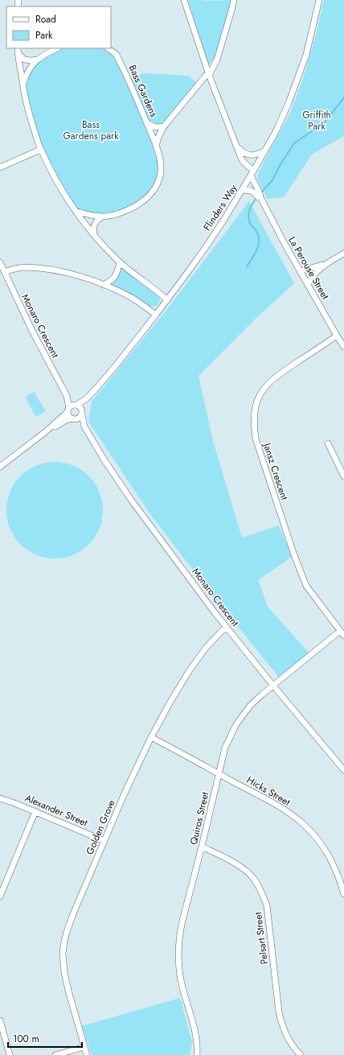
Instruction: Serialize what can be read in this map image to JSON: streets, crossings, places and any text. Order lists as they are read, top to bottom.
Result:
{
  "streets": {
    "street": [
      "Bass Gardens",
      "Flinders Way",
      "La Perouse Street",
      "Monaro Crescent",
      "Jansz Crescent",
      "Hicks Street",
      "Alexander Street",
      "Quiros Street",
      "Golden Grove",
      "Pelsart Street"
    ]
  },
  "crossings": [
    ["Bass Gardens", "La Perouse Street"],
    ["Flinders Way", "La Perouse Street"],
    ["Flinders Way", "Monaro Crescent"],
    ["La Perouse Street", "Jansz Crescent"],
    ["Monaro Crescent", "Quiros Street"],
    ["Monaro Crescent", "Golden Grove"],
    ["Jansz Crescent", "Quiros Street"],
    ["Hicks Street", "Quiros Street"],
    ["Hicks Street", "Golden Grove"],
    ["Alexander Street", "Golden Grove"],
    ["Quiros Street", "Pelsart Street"]
  ],
  "parks": ["Griffith Park", "Bass Gardens park"],
  "legend": ["Road", "Park"],
  "scale_bar": "100 m"
}
